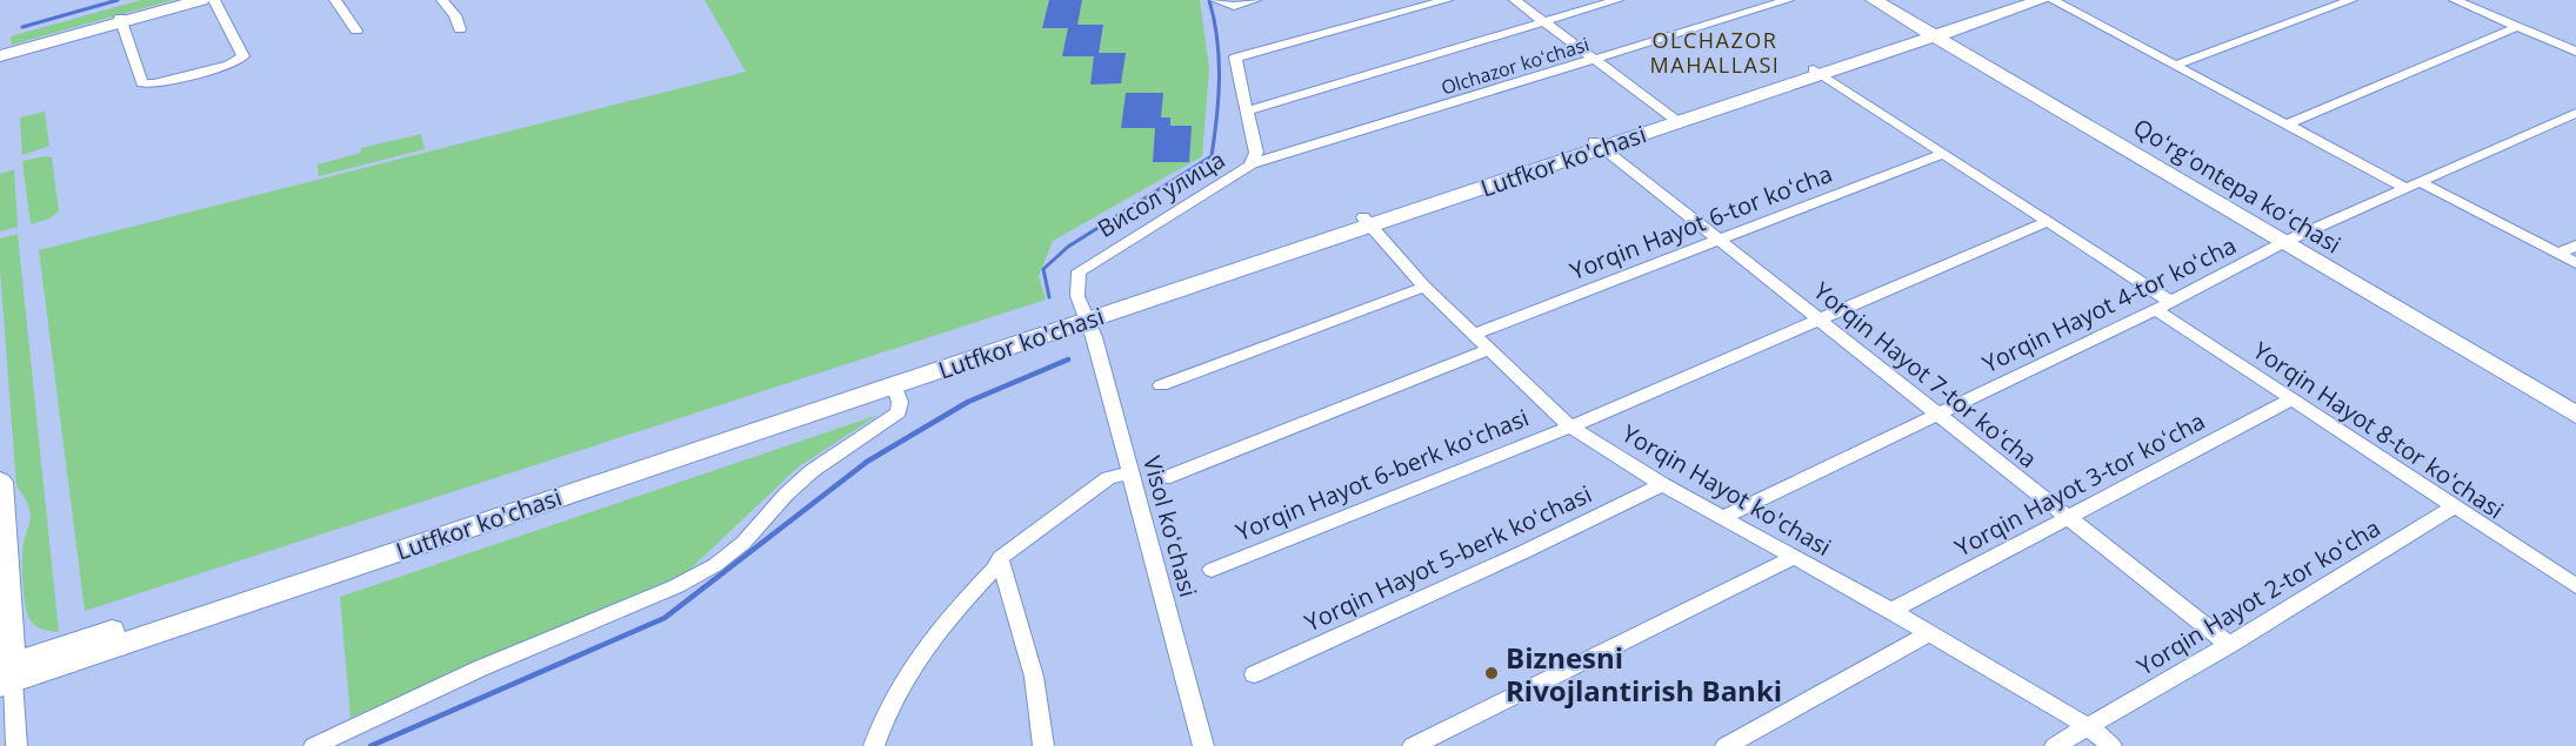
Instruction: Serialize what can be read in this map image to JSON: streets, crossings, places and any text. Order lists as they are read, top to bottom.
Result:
{
  "streets": {
    "main road": ["Lutfkor ko'chasi", "Qoʻrgʻontepa koʻchasi"],
    "street": [
      "Olchazor koʻchasi",
      "Висол улица",
      "Yorqin Hayot 6-tor koʻcha",
      "Yorqin Hayot 4-tor koʻcha",
      "Yorqin Hayot 7-tor koʻcha",
      "Yorqin Hayot 8-tor koʻchasi",
      "Yorqin Hayot 6-berk koʻchasi",
      "Yorqin Hayot 3-tor koʻcha",
      "Yorqin Hayot ko'chasi",
      "Visol koʻchasi",
      "Yorqin Hayot 5-berk koʻchasi",
      "Yorqin Hayot 2-tor koʻcha"
    ]
  },
  "crossings": [
    ["Olchazor koʻchasi", "Висол улица"],
    ["Lutfkor ko'chasi", "Qoʻrgʻontepa koʻchasi"],
    ["Lutfkor ko'chasi", "Висол улица"],
    ["Lutfkor ko'chasi", "Yorqin Hayot 7-tor koʻcha"],
    ["Lutfkor ko'chasi", "Yorqin Hayot 8-tor koʻchasi"],
    ["Lutfkor ko'chasi", "Yorqin Hayot ko'chasi"],
    ["Lutfkor ko'chasi", "Visol koʻchasi"],
    ["Qoʻrgʻontepa koʻchasi", "Yorqin Hayot 4-tor koʻcha"],
    ["Висол улица", "Visol koʻchasi"],
    ["Yorqin Hayot 6-tor koʻcha", "Yorqin Hayot 7-tor koʻcha"],
    ["Yorqin Hayot 6-tor koʻcha", "Yorqin Hayot 8-tor koʻchasi"],
    ["Yorqin Hayot 6-tor koʻcha", "Yorqin Hayot ko'chasi"],
    ["Yorqin Hayot 4-tor koʻcha", "Yorqin Hayot 7-tor koʻcha"],
    ["Yorqin Hayot 4-tor koʻcha", "Yorqin Hayot 8-tor koʻchasi"],
    ["Yorqin Hayot 4-tor koʻcha", "Yorqin Hayot ko'chasi"],
    ["Yorqin Hayot 7-tor koʻcha", "Yorqin Hayot 6-berk koʻchasi"],
    ["Yorqin Hayot 7-tor koʻcha", "Yorqin Hayot 3-tor koʻcha"],
    ["Yorqin Hayot 7-tor koʻcha", "Yorqin Hayot 2-tor koʻcha"],
    ["Yorqin Hayot 8-tor koʻchasi", "Yorqin Hayot 6-berk koʻchasi"],
    ["Yorqin Hayot 8-tor koʻchasi", "Yorqin Hayot 3-tor koʻcha"],
    ["Yorqin Hayot 8-tor koʻchasi", "Yorqin Hayot 2-tor koʻcha"],
    ["Yorqin Hayot 6-berk koʻchasi", "Yorqin Hayot ko'chasi"],
    ["Yorqin Hayot 3-tor koʻcha", "Yorqin Hayot ko'chasi"],
    ["Yorqin Hayot ko'chasi", "Yorqin Hayot 5-berk koʻchasi"],
    ["Yorqin Hayot ko'chasi", "Yorqin Hayot 2-tor koʻcha"]
  ],
  "districts": ["OLCHAZOR MAHALLASI"],
  "places": ["Biznesni Rivojlantirish Banki"]
}
